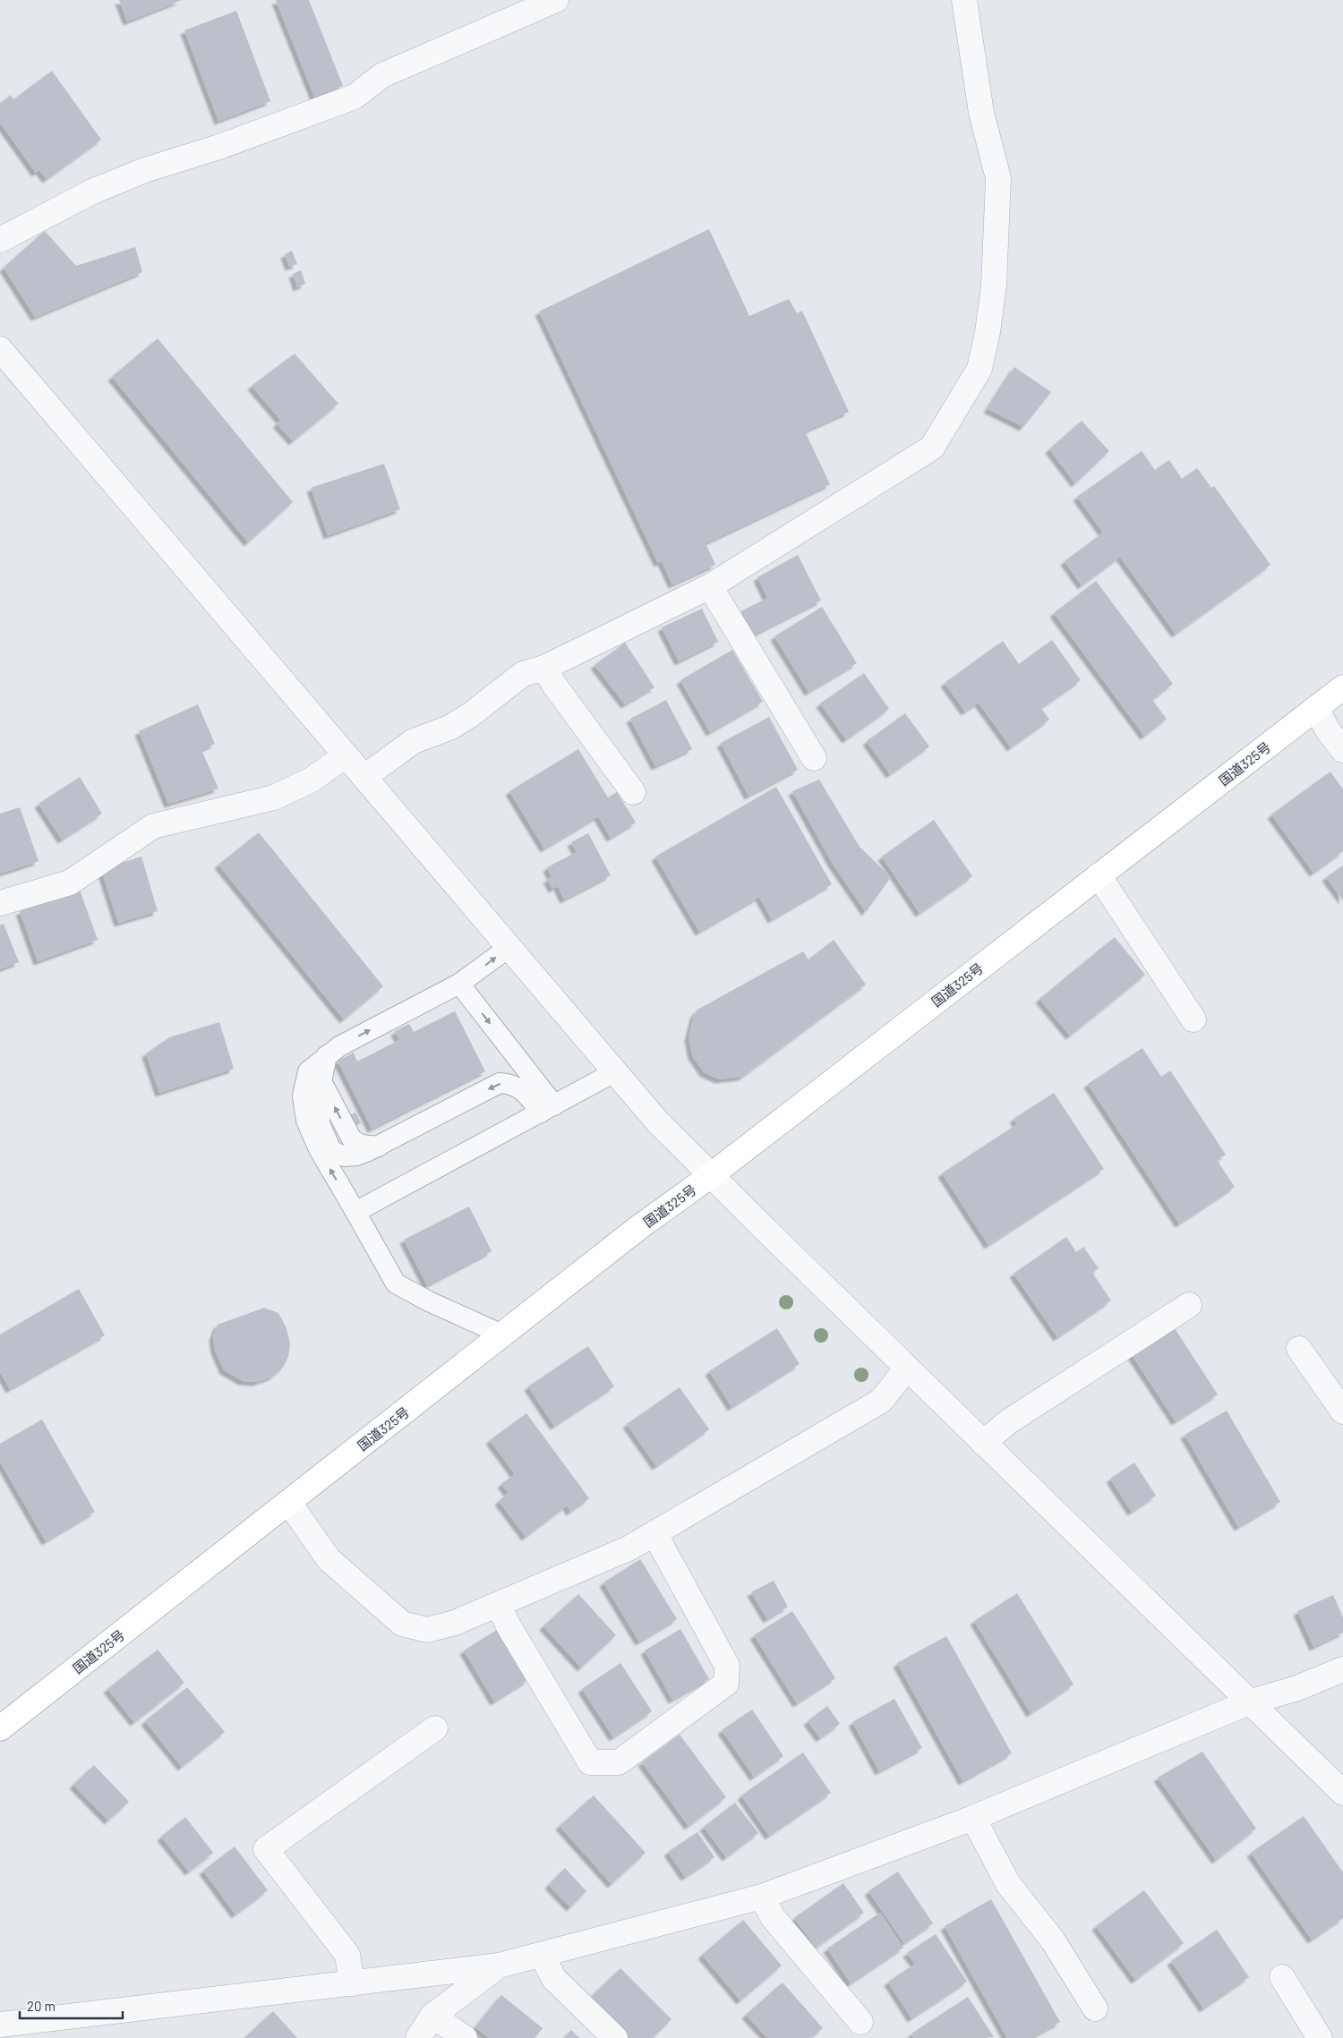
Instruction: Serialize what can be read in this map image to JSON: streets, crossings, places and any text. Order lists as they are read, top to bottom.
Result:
{
  "streets": {
    "highway": ["国道325号"]
  },
  "scale_bar": "20 m"
}
